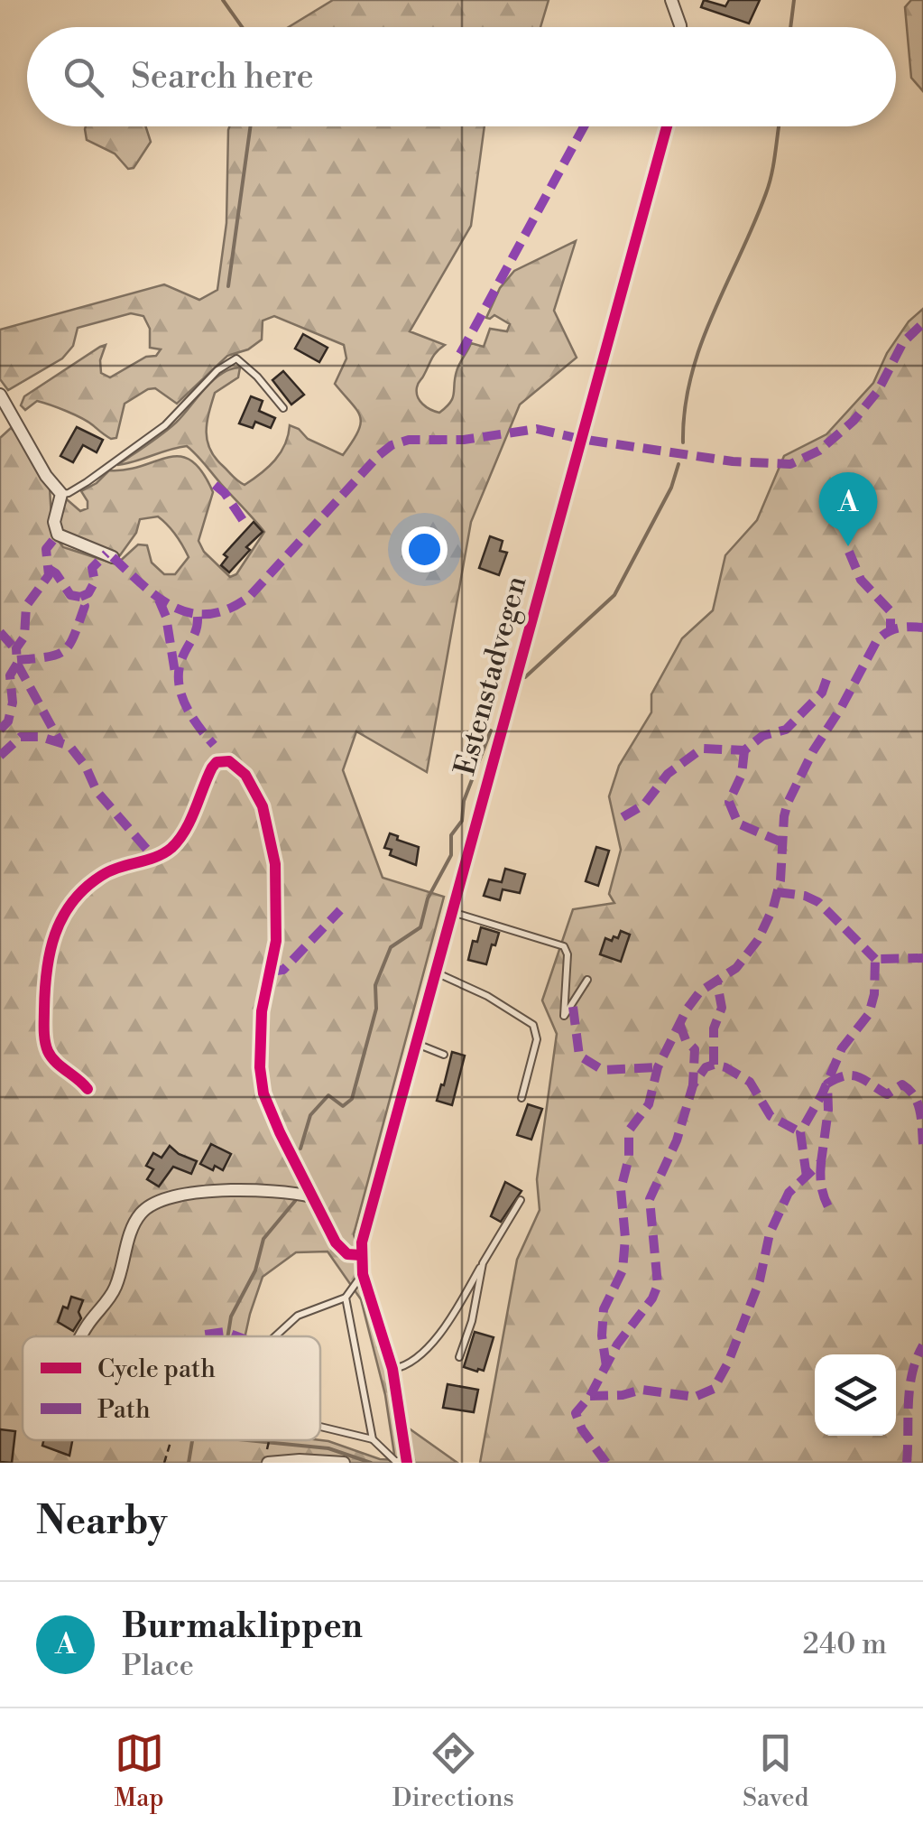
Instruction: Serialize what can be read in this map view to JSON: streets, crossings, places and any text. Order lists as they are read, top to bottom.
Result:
{
  "streets": {
    "street": ["Estenstadvegen"]
  },
  "legend": ["Cycle path", "Path"],
  "page": {
    "search": "Search here",
    "pins": "A",
    "heading": "Nearby",
    "list": [
      {
        "mark": "A",
        "name": "Burmaklippen",
        "note": "Place",
        "value": "240 m"
      }
    ],
    "nav": ["Map", "Directions", "Saved"]
  }
}
